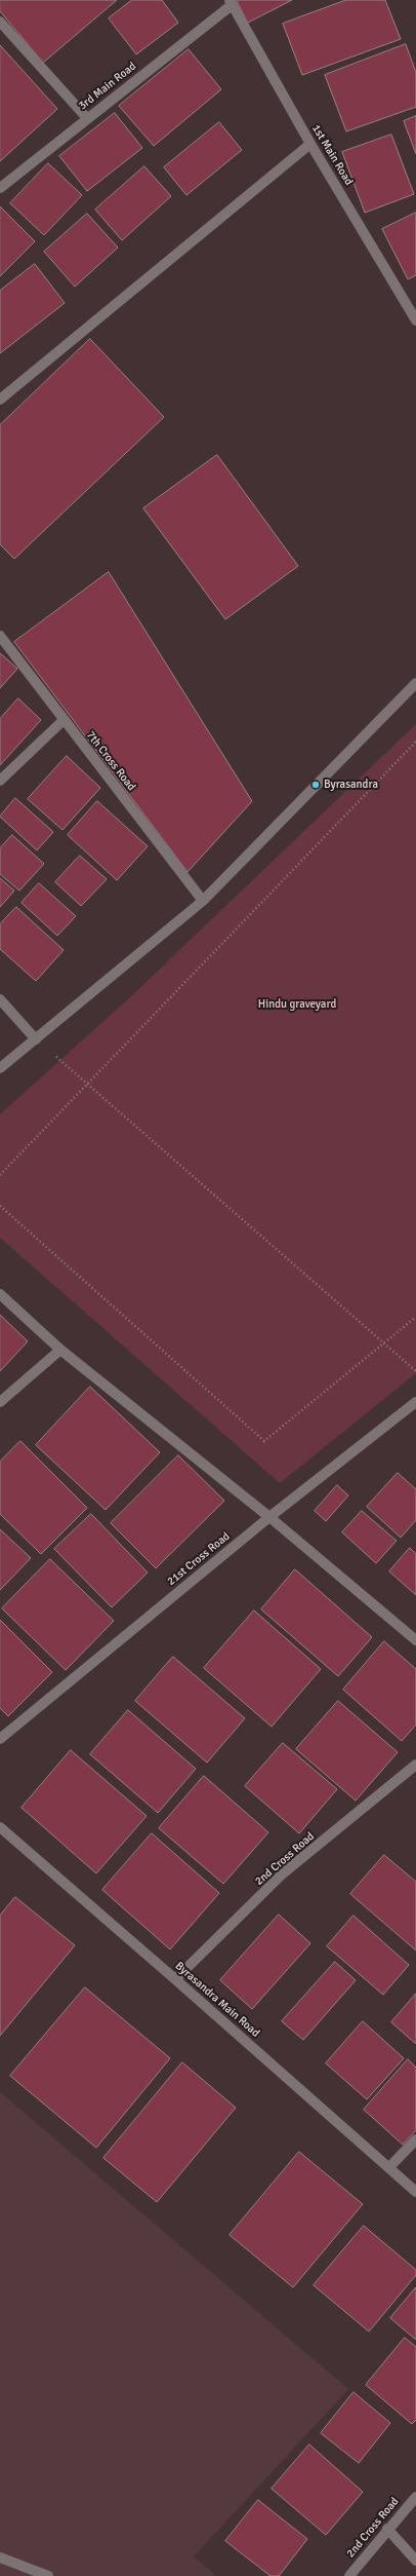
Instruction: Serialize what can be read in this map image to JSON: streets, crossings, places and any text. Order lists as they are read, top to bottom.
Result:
{
  "streets": {
    "street": [
      "3rd Main Road",
      "1st Main Road",
      "7th Cross Road",
      "21st Cross Road",
      "2nd Cross Road",
      "Byrasandra Main Road"
    ]
  },
  "crossings": [
    ["3rd Main Road", "1st Main Road"],
    ["2nd Cross Road", "Byrasandra Main Road"]
  ],
  "parks": ["Hindu graveyard"],
  "places": ["Byrasandra"]
}
